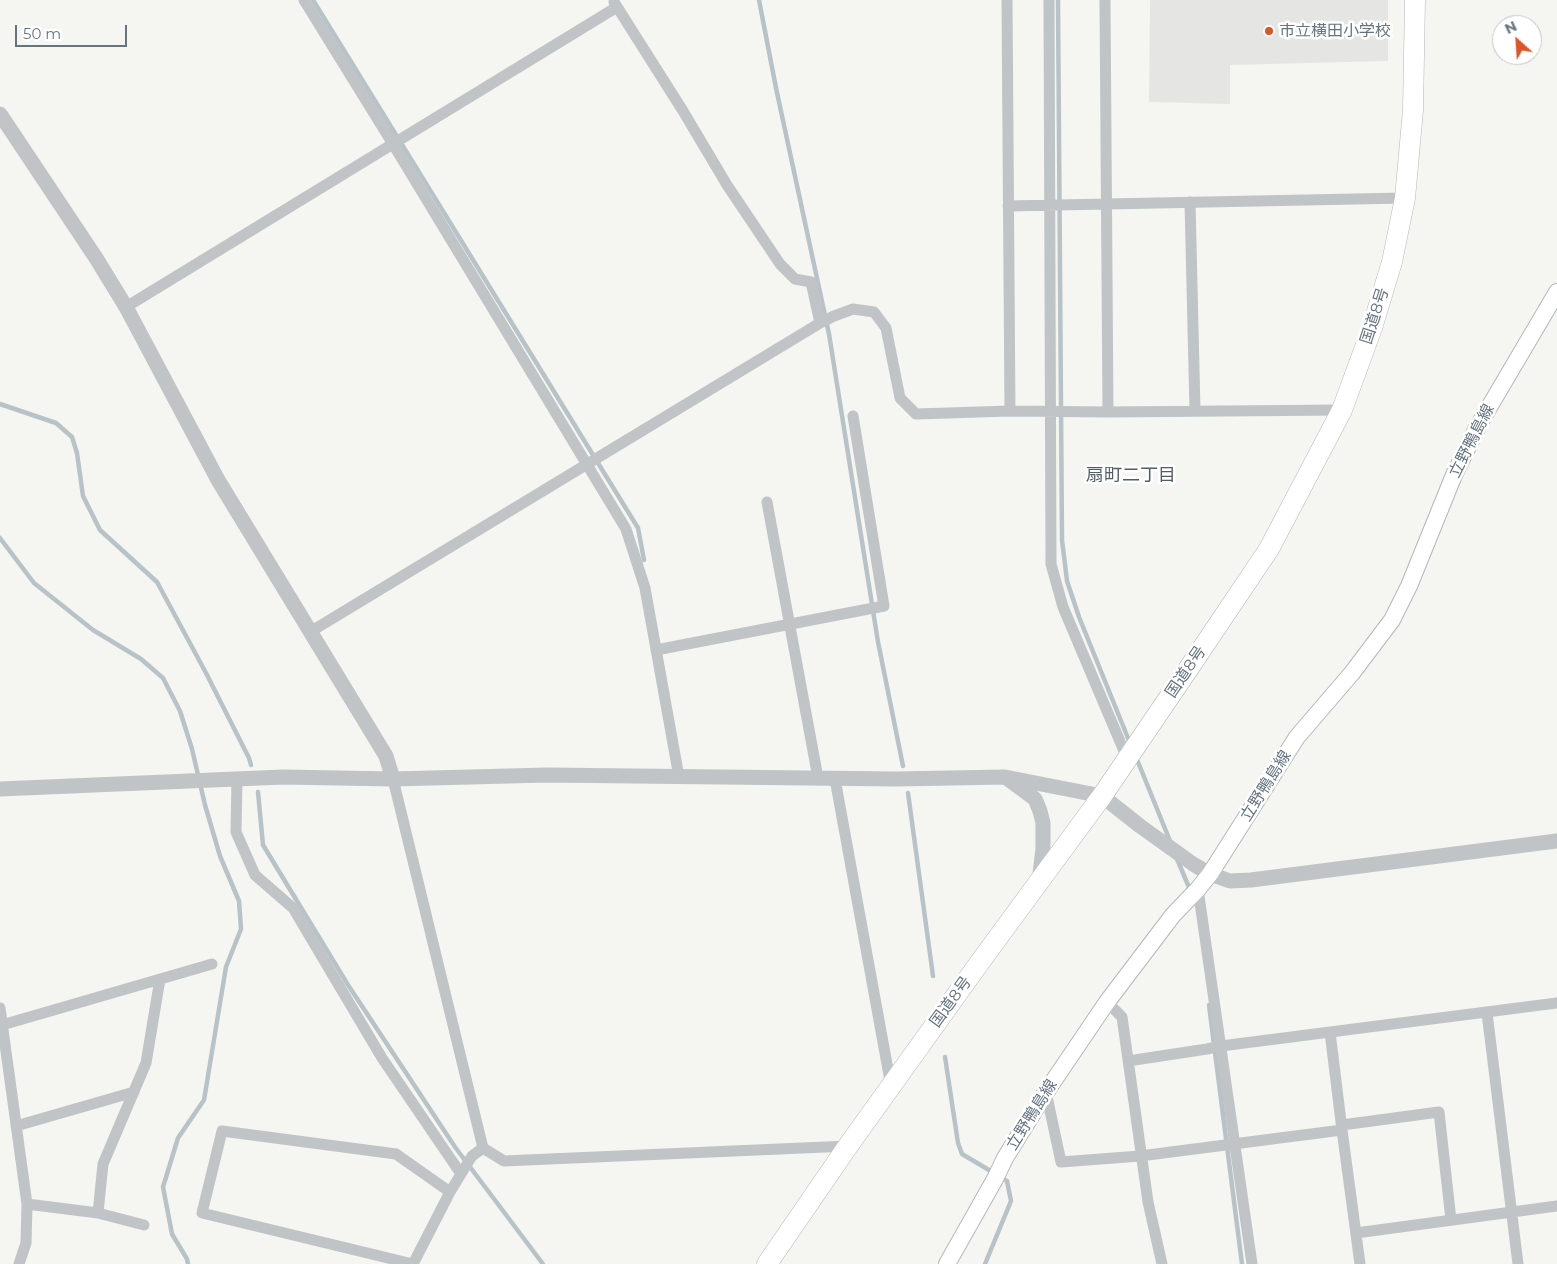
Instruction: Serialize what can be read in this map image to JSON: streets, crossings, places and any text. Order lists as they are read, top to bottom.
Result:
{
  "streets": {
    "highway": ["国道8号"],
    "main road": ["立野鴨島線"]
  },
  "districts": ["扇町二丁目"],
  "places": ["市立横田小学校"],
  "scale_bar": "50 m",
  "north": "top left"
}
